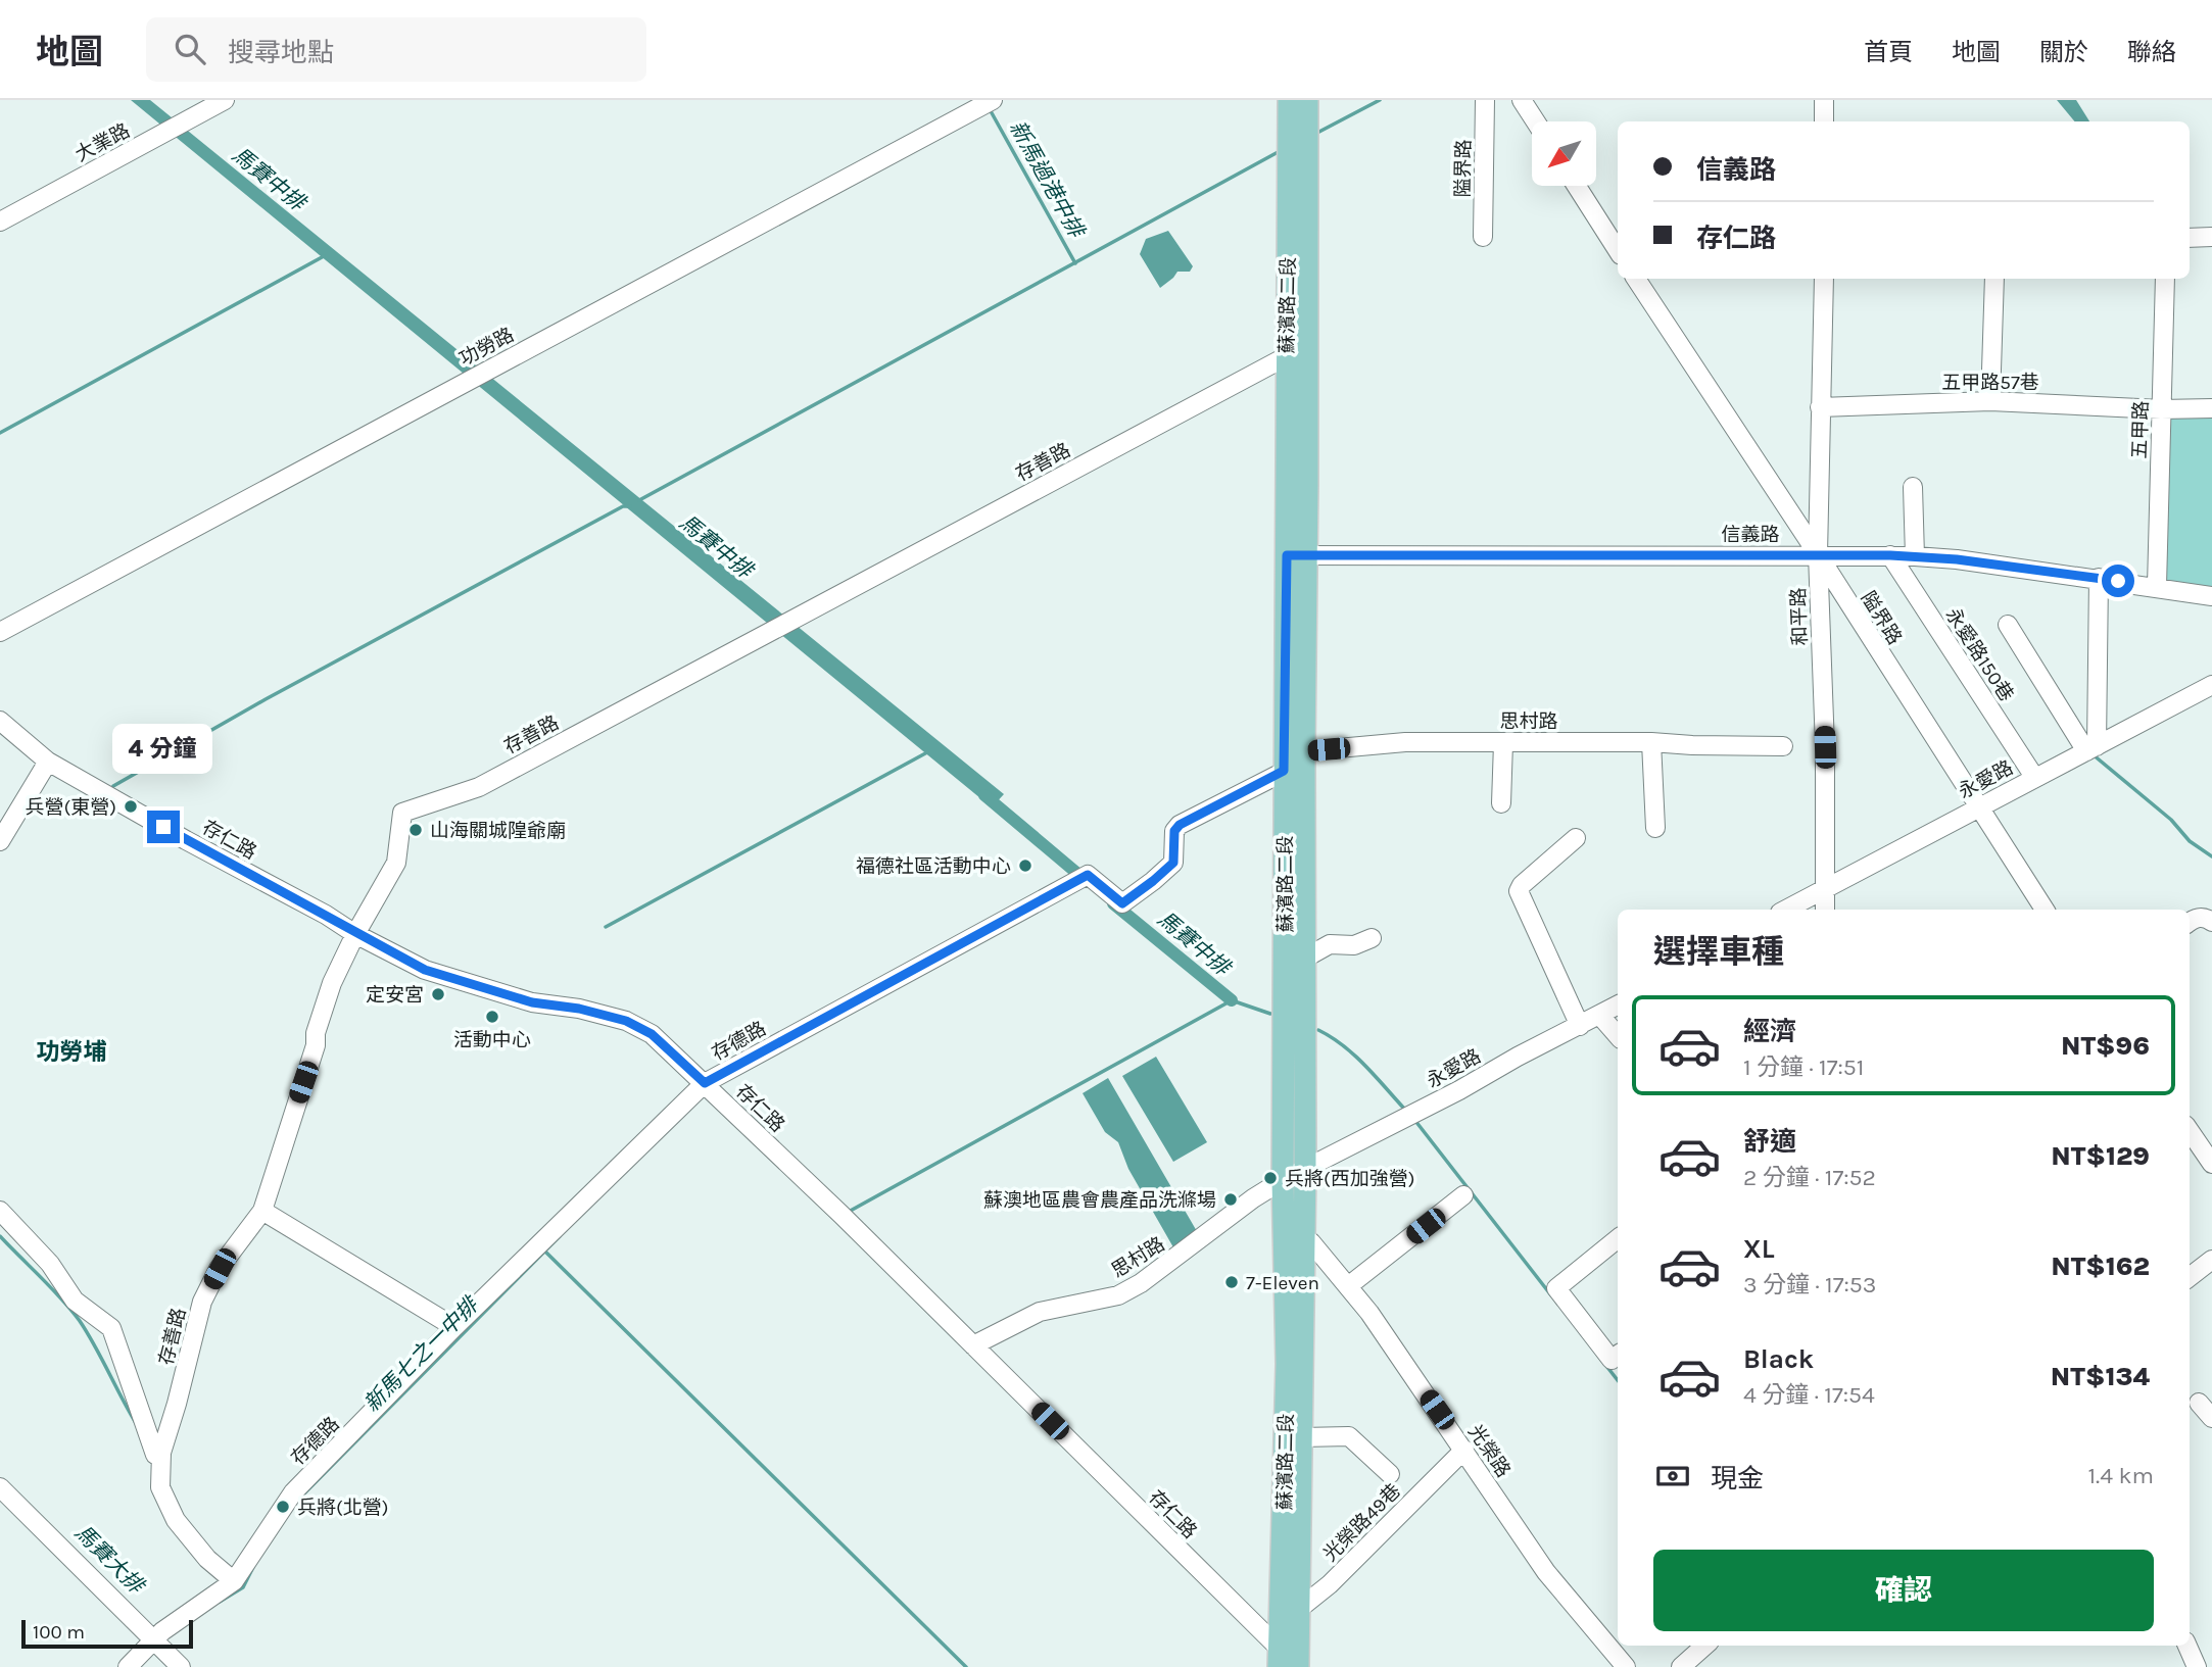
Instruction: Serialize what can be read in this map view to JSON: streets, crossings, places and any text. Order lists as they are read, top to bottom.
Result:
{
  "streets": {
    "main road": ["蘇濱路二段"],
    "street": [
      "大業路",
      "隘界路",
      "功勞路",
      "五甲路57巷",
      "五甲路",
      "存善路",
      "信義路",
      "和平路",
      "永愛路150巷",
      "思村路",
      "永愛路",
      "存仁路",
      "存德路",
      "光榮路",
      "光榮路49巷"
    ]
  },
  "crossings": [
    ["隘界路", "信義路"],
    ["隘界路", "和平路"],
    ["隘界路", "永愛路"],
    ["蘇濱路二段", "存善路"],
    ["蘇濱路二段", "信義路"],
    ["蘇濱路二段", "思村路"],
    ["蘇濱路二段", "永愛路"],
    ["蘇濱路二段", "存仁路"],
    ["蘇濱路二段", "存德路"],
    ["蘇濱路二段", "光榮路"],
    ["蘇濱路二段", "光榮路49巷"],
    ["五甲路57巷", "五甲路"],
    ["五甲路57巷", "和平路"],
    ["五甲路", "信義路"],
    ["存善路", "存仁路"],
    ["存善路", "存德路"],
    ["信義路", "和平路"],
    ["信義路", "永愛路150巷"],
    ["和平路", "永愛路"],
    ["永愛路150巷", "永愛路"],
    ["思村路", "永愛路"],
    ["思村路", "存仁路"],
    ["存仁路", "存德路"],
    ["光榮路", "光榮路49巷"]
  ],
  "districts": ["功勞埔"],
  "water": [
    "馬賽中排",
    "新馬過港中排",
    "新馬七之一中排",
    "馬賽大排"
  ],
  "places": [
    "兵營(東營)",
    "山海關城隍爺廟",
    "福德社區活動中心",
    "定安宮",
    "活動中心",
    "兵將(西加強營)",
    "蘇澳地區農會農產品洗滌場",
    "7-Eleven",
    "兵將(北營)"
  ],
  "scale_bar": "100 m",
  "north": "bottom left",
  "page": {
    "header": "地圖",
    "search": "搜尋地點",
    "nav": [
      "首頁",
      "地圖",
      "關於",
      "聯絡"
    ],
    "banner": ["信義路", "存仁路"],
    "bubble": "4 分鐘",
    "heading": "選擇車種",
    "list": [
      {
        "name": "經濟",
        "note": "1 分鐘 · 17:51",
        "value": "NT$96"
      },
      {
        "name": "舒適",
        "note": "2 分鐘 · 17:52",
        "value": "NT$129"
      },
      {
        "name": "XL",
        "note": "3 分鐘 · 17:53",
        "value": "NT$162"
      },
      {
        "name": "Black",
        "note": "4 分鐘 · 17:54",
        "value": "NT$134"
      }
    ],
    "pay": ["現金", "1.4 km"],
    "buttons": "確認",
    "scale": "100 m"
  }
}
